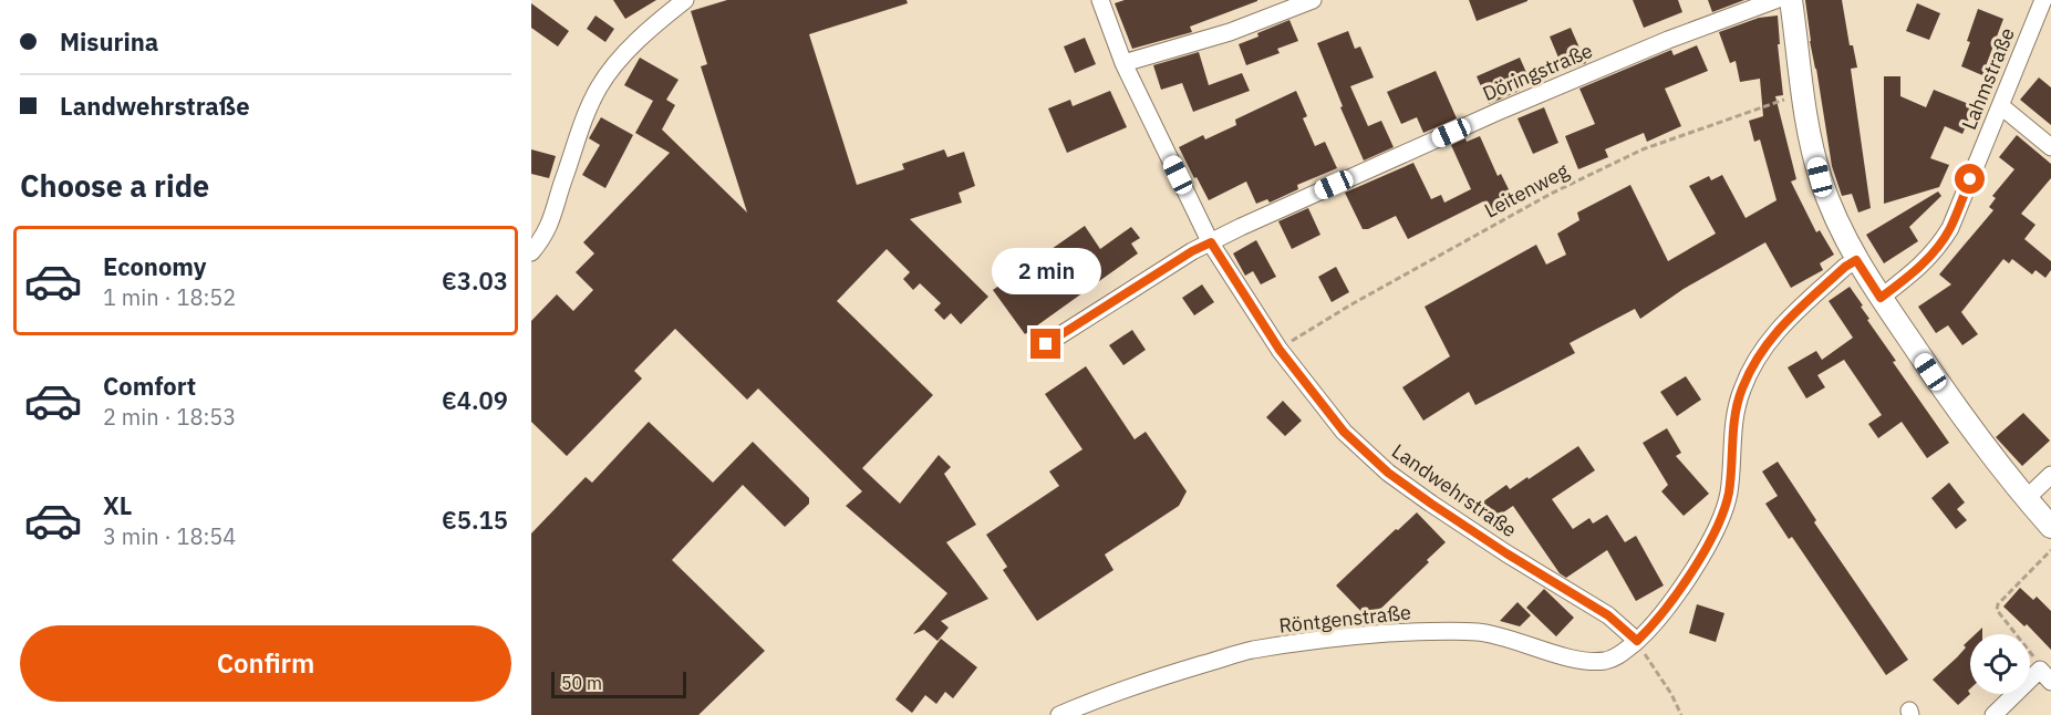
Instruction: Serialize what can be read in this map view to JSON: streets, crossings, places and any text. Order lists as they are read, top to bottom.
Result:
{
  "streets": {
    "street": [
      "Döringstraße",
      "Lahmstraße",
      "Landwehrstraße",
      "Röntgenstraße"
    ],
    "path": ["Leitenweg"]
  },
  "crossings": [
    ["Döringstraße", "Landwehrstraße"],
    ["Leitenweg", "Landwehrstraße"],
    ["Landwehrstraße", "Röntgenstraße"]
  ],
  "scale_bar": "50 m",
  "page": {
    "banner": ["Misurina", "Landwehrstraße"],
    "heading": "Choose a ride",
    "list": [
      {
        "name": "Economy",
        "note": "1 min · 18:52",
        "value": "€3.03"
      },
      {
        "name": "Comfort",
        "note": "2 min · 18:53",
        "value": "€4.09"
      },
      {
        "name": "XL",
        "note": "3 min · 18:54",
        "value": "€5.15"
      }
    ],
    "bubble": "2 min",
    "buttons": "Confirm",
    "scale": "50 m"
  }
}
